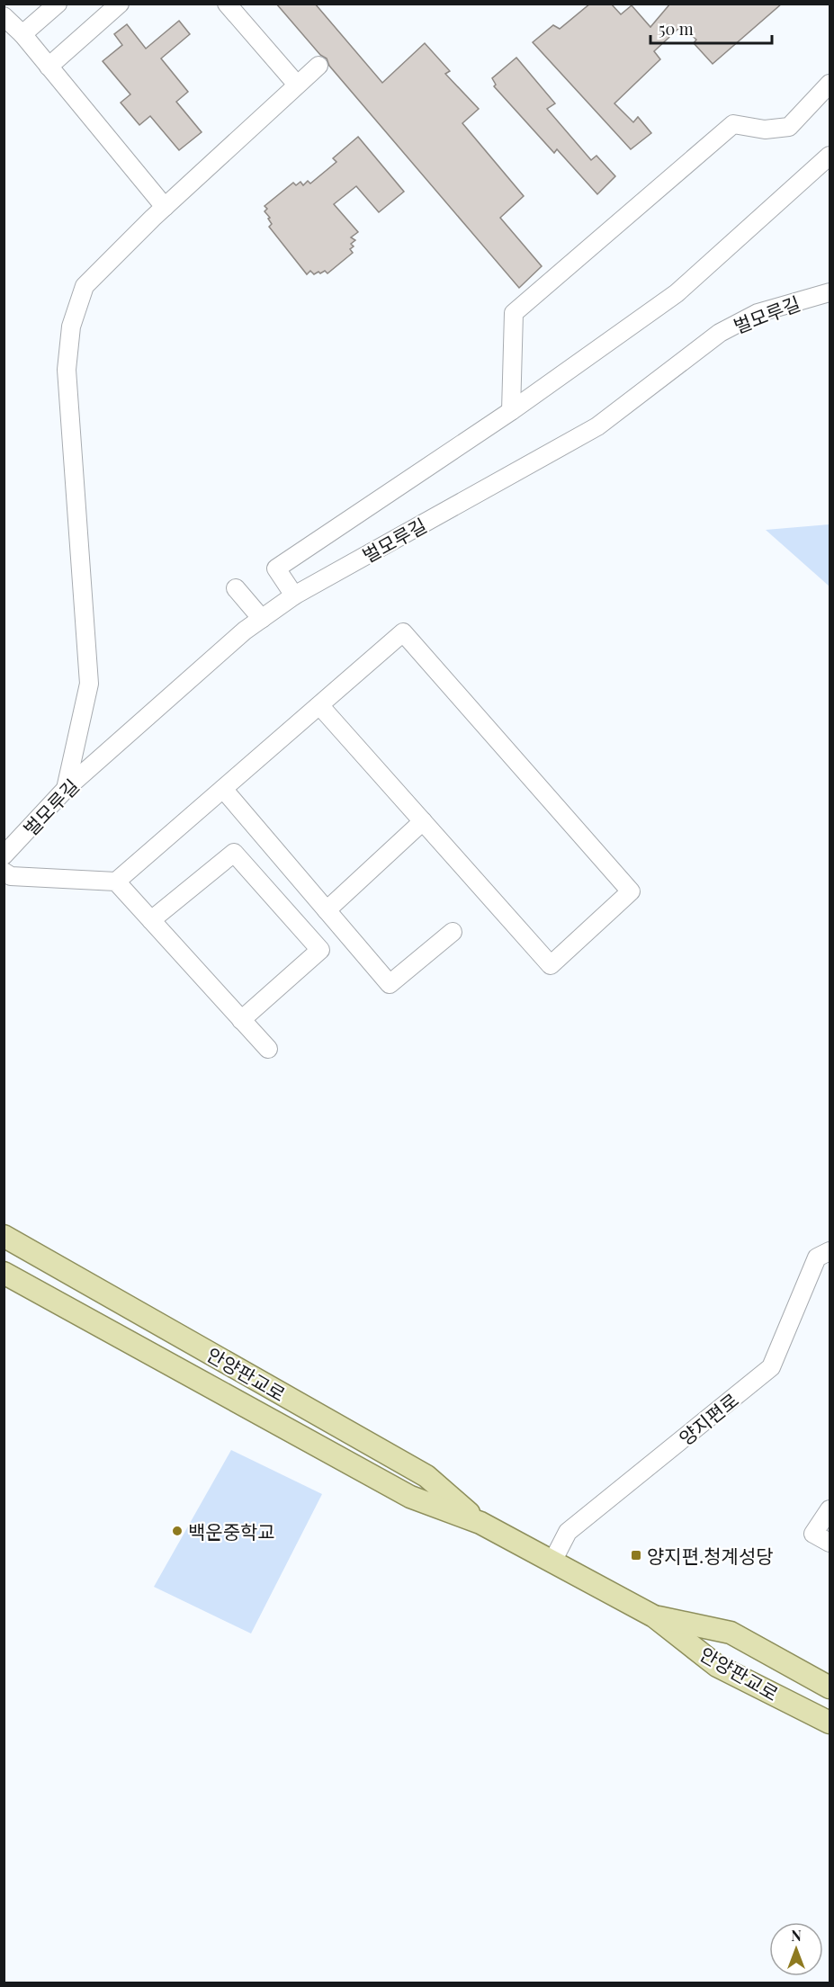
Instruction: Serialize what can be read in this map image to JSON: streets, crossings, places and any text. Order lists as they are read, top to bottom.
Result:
{
  "streets": {
    "main road": ["안양판교로"],
    "street": ["벌모루길", "양지편로"]
  },
  "crossings": [
    ["안양판교로", "양지편로"]
  ],
  "places": {
    "other": ["백운중학교"],
    "transit": ["양지편.청계성당"]
  },
  "scale_bar": "50 m",
  "north": "top"
}
